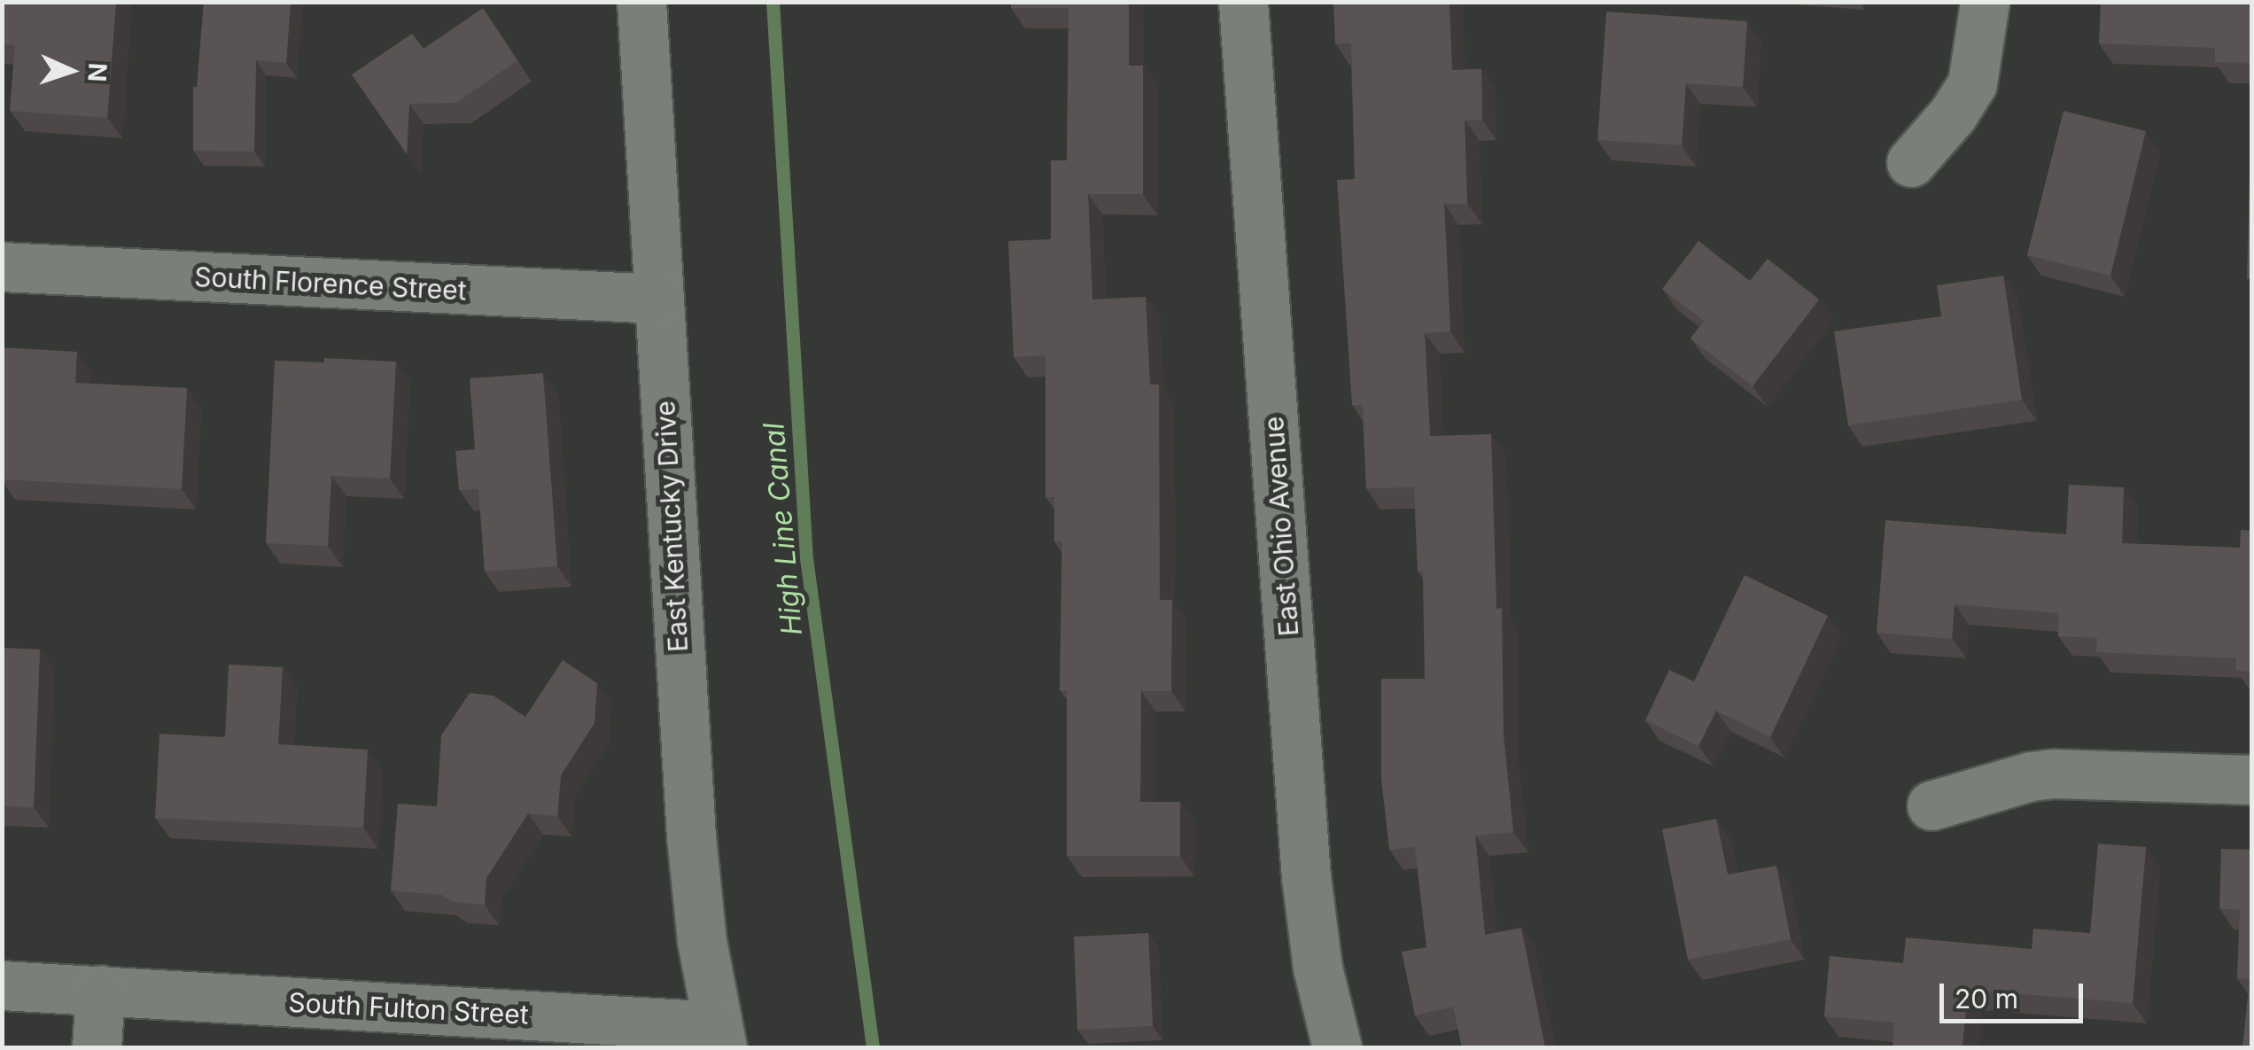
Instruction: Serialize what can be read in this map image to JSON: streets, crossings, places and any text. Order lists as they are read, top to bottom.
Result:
{
  "streets": {
    "street": [
      "South Florence Street",
      "East Kentucky Drive",
      "East Ohio Avenue",
      "South Fulton Street"
    ]
  },
  "crossings": [
    ["South Florence Street", "East Kentucky Drive"],
    ["East Kentucky Drive", "South Fulton Street"]
  ],
  "water": ["High Line Canal"],
  "scale_bar": "20 m",
  "north": "right"
}
